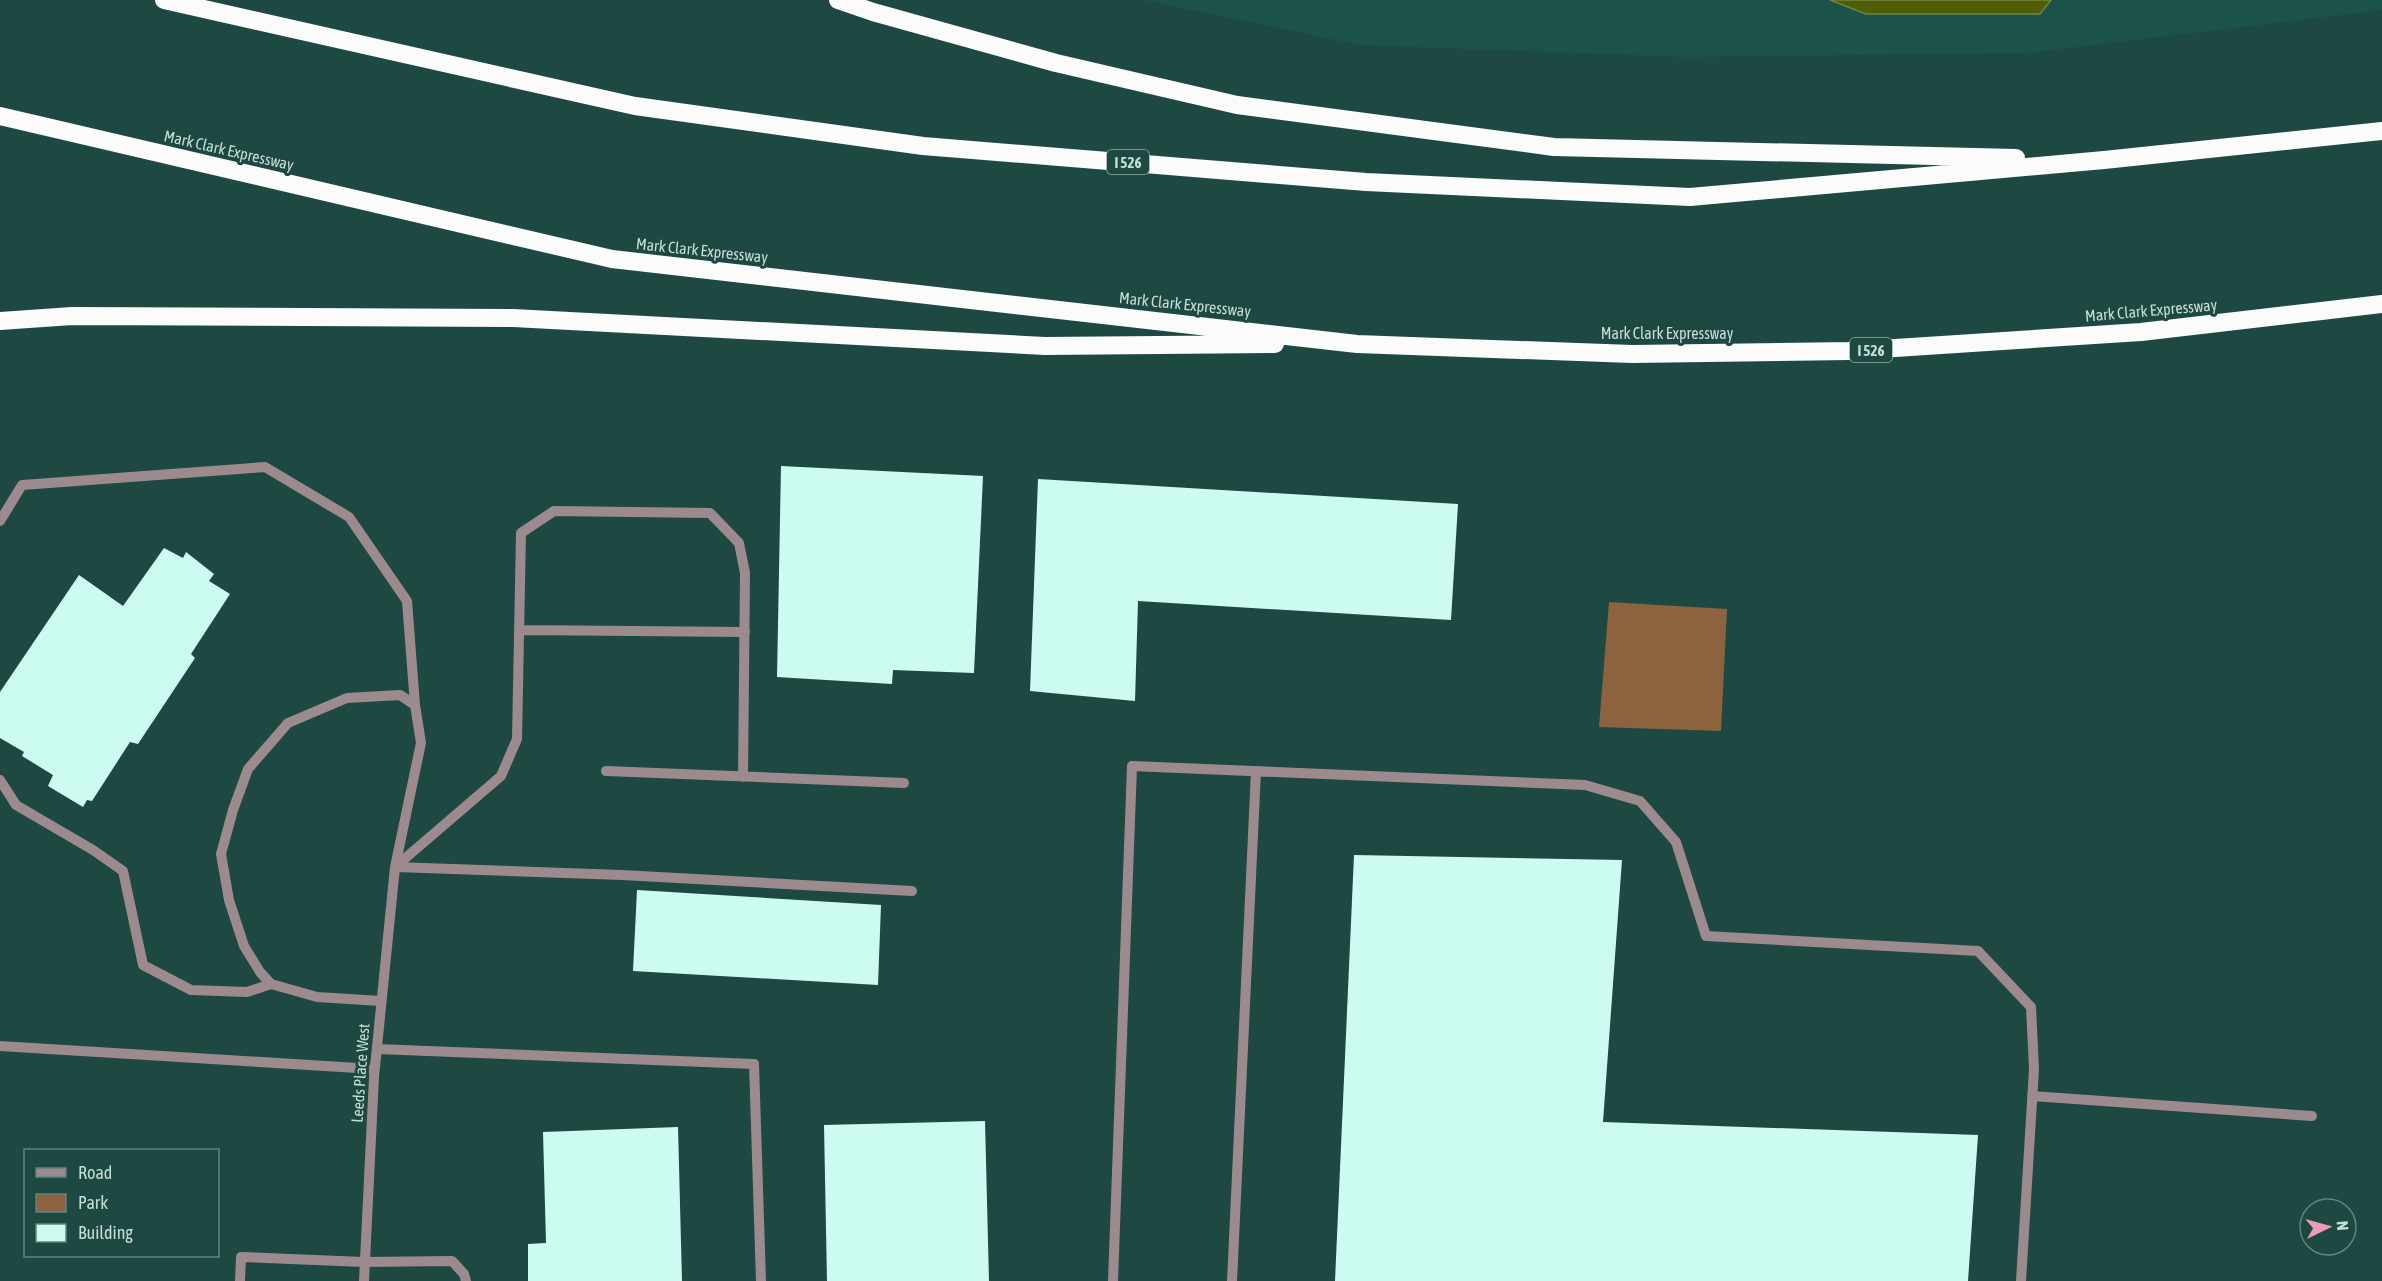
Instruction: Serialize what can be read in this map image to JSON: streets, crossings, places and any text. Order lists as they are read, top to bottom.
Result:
{
  "streets": {
    "highway": ["Mark Clark Expressway", "I 526"],
    "street": ["Leeds Place West"]
  },
  "legend": ["Road", "Park", "Building"],
  "north": "right"
}
